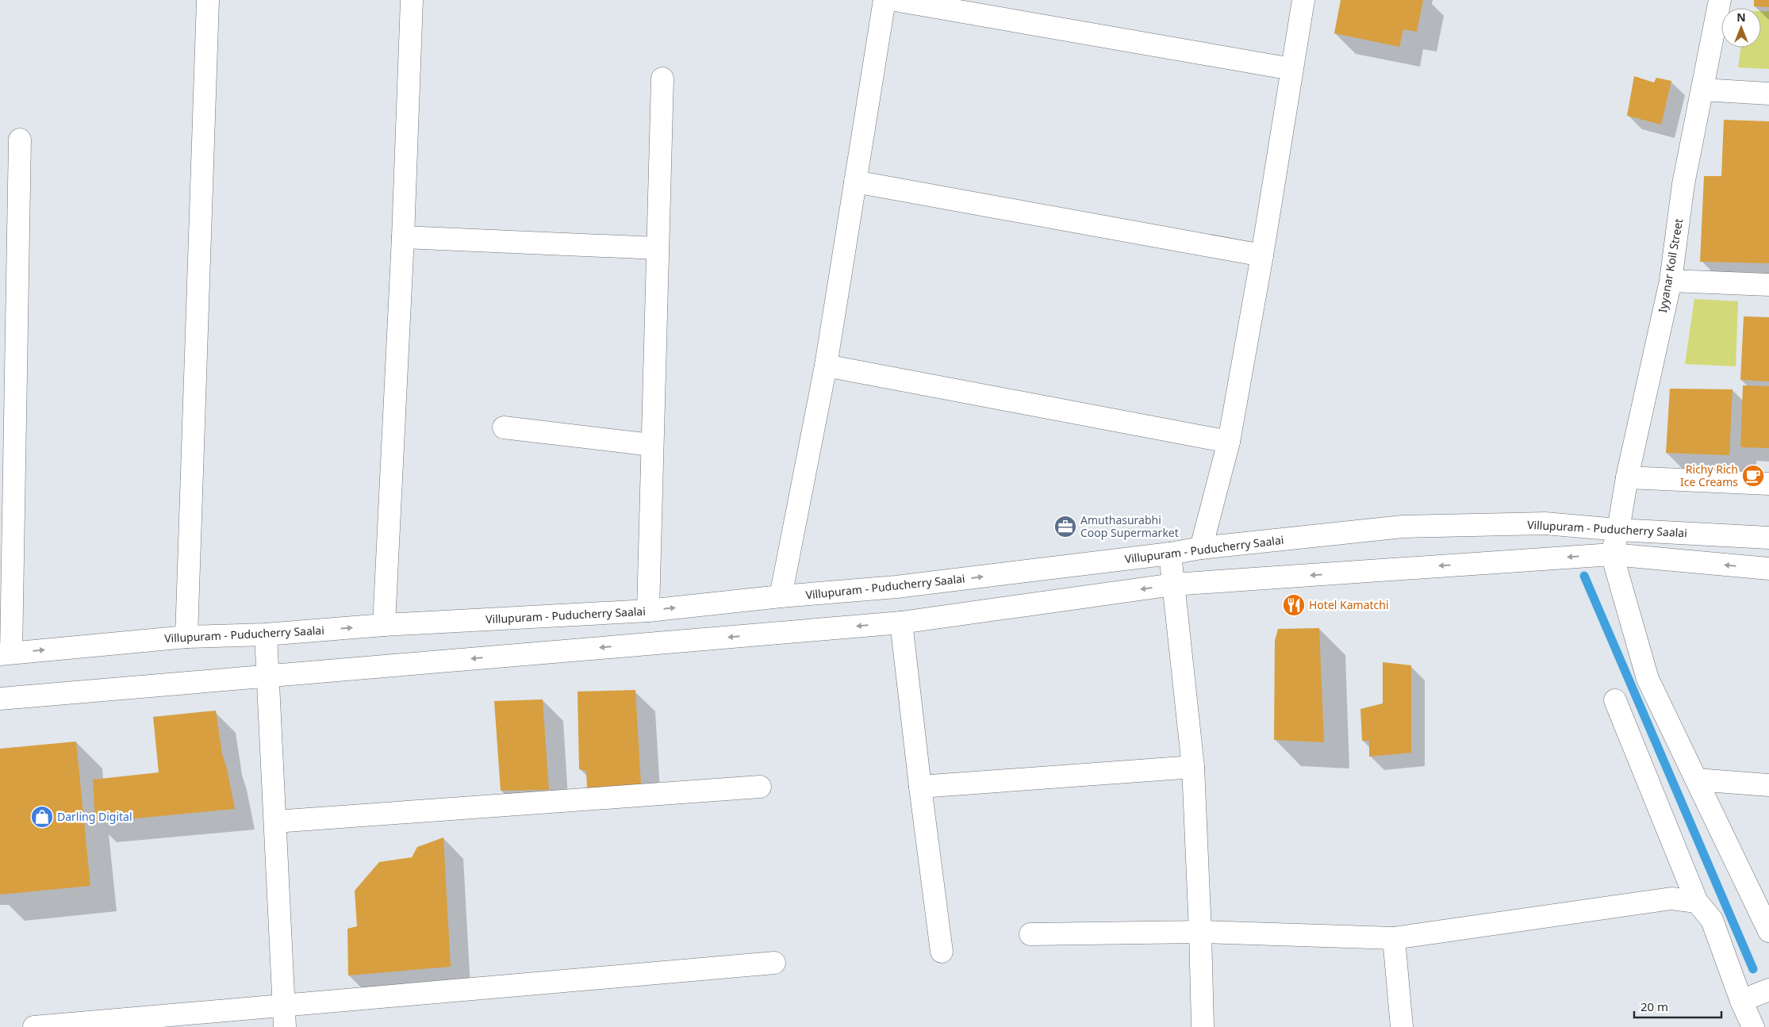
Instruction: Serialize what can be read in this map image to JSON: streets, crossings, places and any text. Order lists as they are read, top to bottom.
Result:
{
  "streets": {
    "main road": ["Iyyanar Koil Street", "Villupuram - Puducherry Saalai"]
  },
  "crossings": [
    ["Iyyanar Koil Street", "Villupuram - Puducherry Saalai"]
  ],
  "places": {
    "cafe": ["Richy Rich Ice Creams"],
    "office": ["Amuthasurabhi Coop Supermarket"],
    "restaurant": ["Hotel Kamatchi"],
    "shop": ["Darling Digital"]
  },
  "scale_bar": "20 m",
  "north": "top"
}
